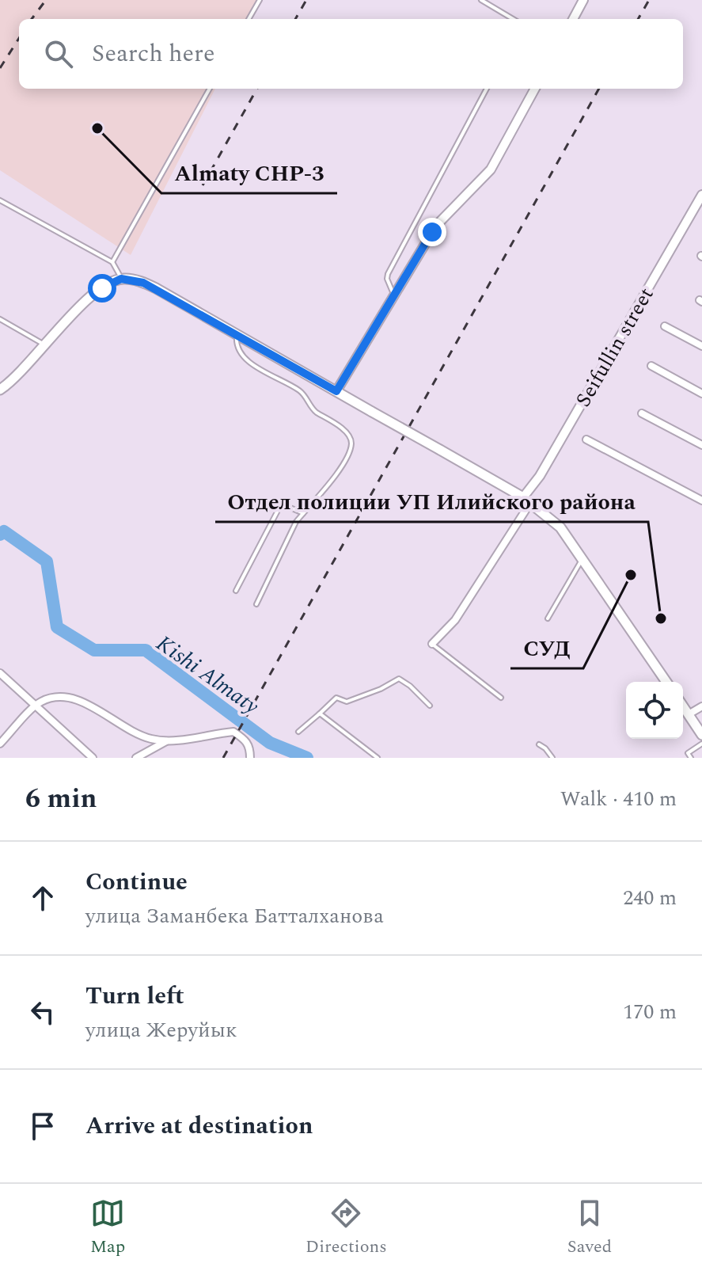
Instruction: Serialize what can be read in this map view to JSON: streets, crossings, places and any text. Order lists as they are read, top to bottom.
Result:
{
  "streets": {
    "street": ["Seifullin street"]
  },
  "water": ["Kіshі Almaty"],
  "places": ["Almaty CHP-3", "СУД", "Отдел полиции УП Илийского района"],
  "page": {
    "search": "Search here",
    "heading": ["6 min", "Walk · 410 m"],
    "list": [
      ["Continue", "улица Заманбека Батталханова", "240 m"],
      ["Turn left", "улица Жеруйык", "170 m"],
      "Arrive at destination"
    ],
    "nav": ["Map", "Directions", "Saved"]
  }
}
